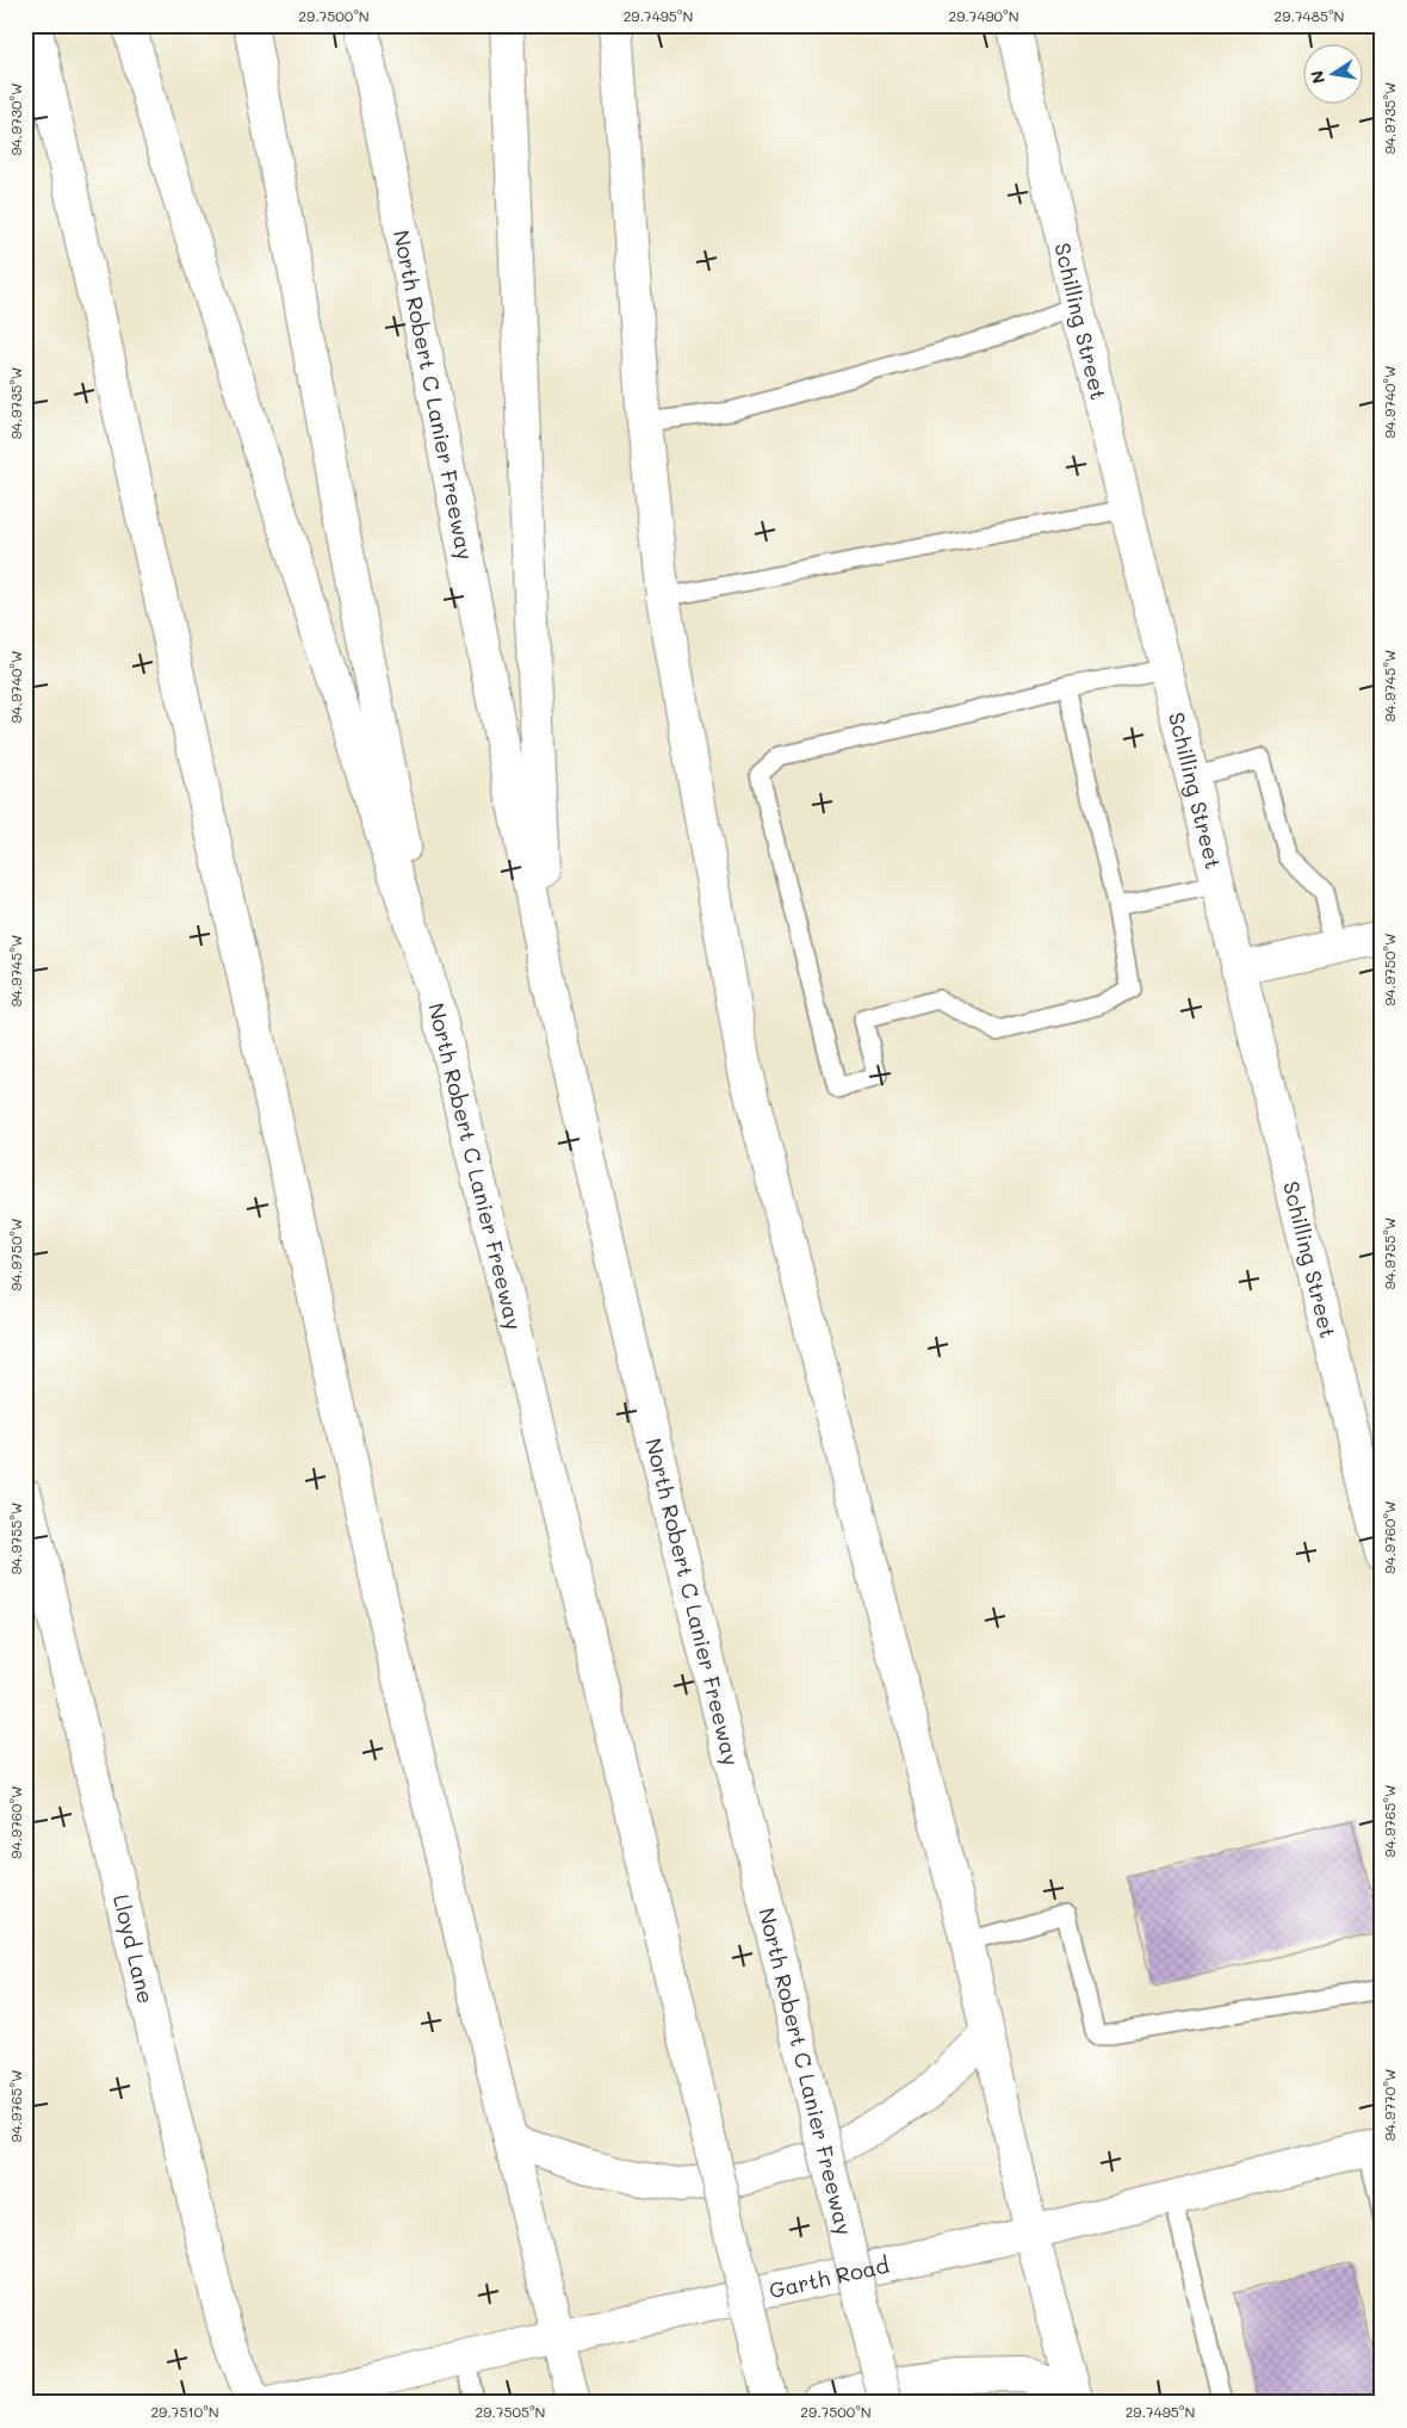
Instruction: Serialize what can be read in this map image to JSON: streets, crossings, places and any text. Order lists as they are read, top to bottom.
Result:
{
  "streets": {
    "main road": [
      "Schilling Street",
      "North Robert C Lanier Freeway",
      "Lloyd Lane",
      "Garth Road"
    ]
  },
  "north": "left",
  "coordinates": [
    "29.7500°N",
    "29.7495°N",
    "29.7490°N",
    "29.7485°N",
    "94.9735°W",
    "94.9730°W",
    "94.9740°W",
    "94.9745°W",
    "94.9750°W",
    "94.9755°W",
    "94.9760°W",
    "94.9765°W",
    "94.9770°W",
    "29.7510°N",
    "29.7505°N"
  ]
}
